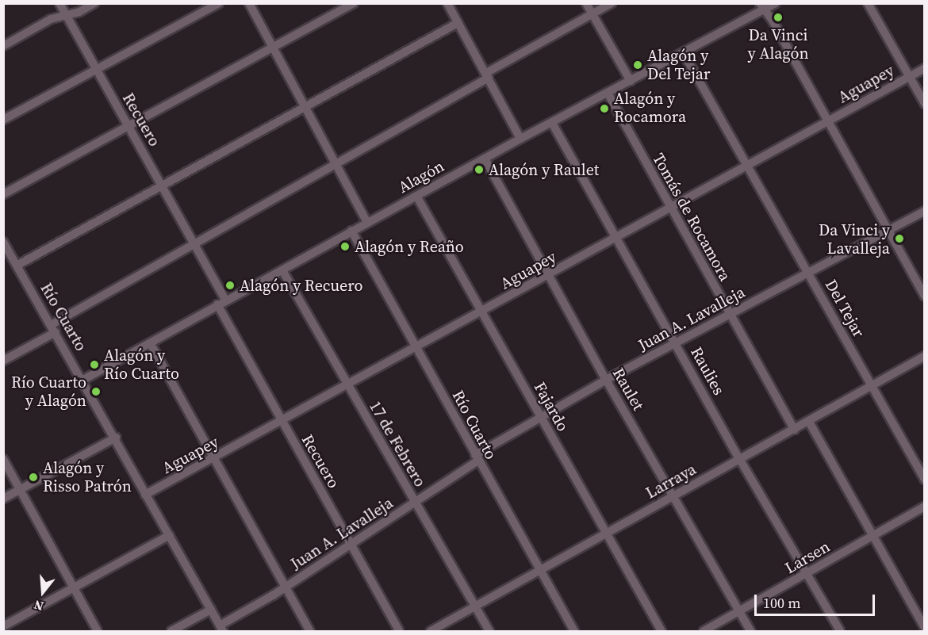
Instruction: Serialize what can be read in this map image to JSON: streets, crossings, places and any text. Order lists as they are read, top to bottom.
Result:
{
  "streets": {
    "street": [
      "Aguapey",
      "Recuero",
      "Alagón",
      "Tomás de Rocamora",
      "Del Tejar",
      "Río Cuarto",
      "Juan A. Lavalleja",
      "Raulies",
      "Raulet",
      "Fajardo",
      "17 de Febrero",
      "Larraya",
      "Larsen"
    ]
  },
  "crossings": [
    ["Aguapey", "Recuero"],
    ["Aguapey", "Tomás de Rocamora"],
    ["Aguapey", "Del Tejar"],
    ["Aguapey", "Río Cuarto"],
    ["Aguapey", "Raulies"],
    ["Aguapey", "Raulet"],
    ["Aguapey", "Fajardo"],
    ["Aguapey", "17 de Febrero"],
    ["Recuero", "Alagón"],
    ["Recuero", "Juan A. Lavalleja"],
    ["Alagón", "Tomás de Rocamora"],
    ["Alagón", "Del Tejar"],
    ["Alagón", "Río Cuarto"],
    ["Alagón", "Raulies"],
    ["Alagón", "Raulet"],
    ["Alagón", "Fajardo"],
    ["Alagón", "17 de Febrero"],
    ["Tomás de Rocamora", "Juan A. Lavalleja"],
    ["Tomás de Rocamora", "Larraya"],
    ["Del Tejar", "Juan A. Lavalleja"],
    ["Del Tejar", "Larraya"],
    ["Río Cuarto", "Juan A. Lavalleja"],
    ["Río Cuarto", "Larraya"],
    ["Juan A. Lavalleja", "Raulies"],
    ["Juan A. Lavalleja", "Raulet"],
    ["Juan A. Lavalleja", "Fajardo"],
    ["Juan A. Lavalleja", "17 de Febrero"],
    ["Raulies", "Larraya"],
    ["Raulies", "Larsen"],
    ["Raulet", "Larraya"],
    ["Raulet", "Larsen"],
    ["Fajardo", "Larraya"],
    ["17 de Febrero", "Larraya"]
  ],
  "places": [
    "Da Vinci y Alagón",
    "Alagón y Del Tejar",
    "Alagón y Rocamora",
    "Alagón y Raulet",
    "Da Vinci y Lavalleja",
    "Alagón y Reaño",
    "Alagón y Recuero",
    "Alagón y Río Cuarto",
    "Río Cuarto y Alagón",
    "Alagón y Risso Patrón"
  ],
  "scale_bar": "100 m",
  "north": "bottom"
}
